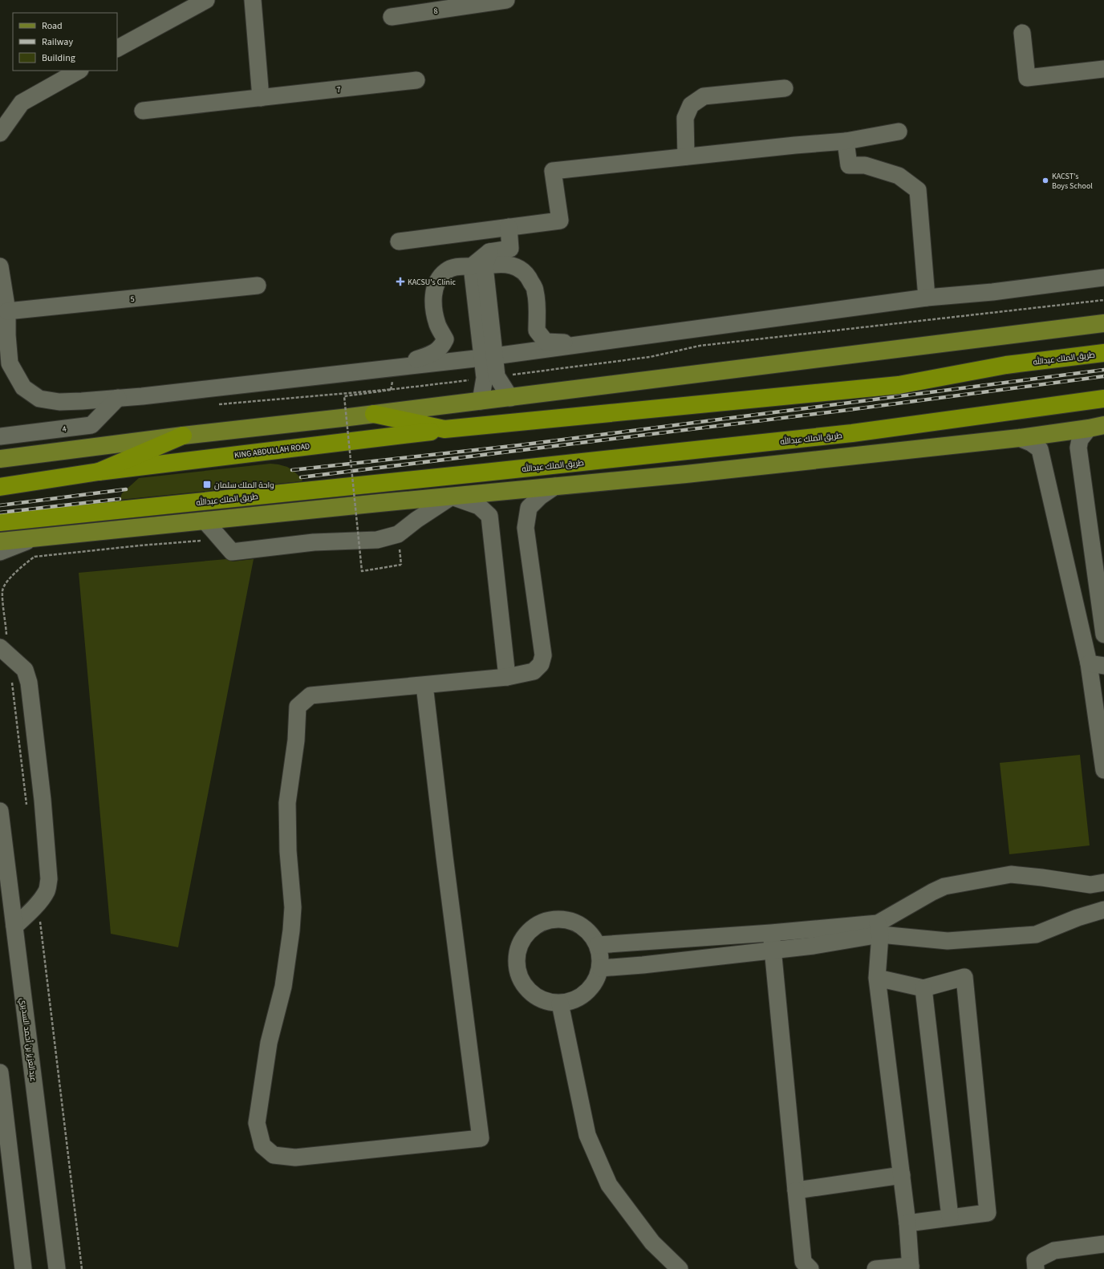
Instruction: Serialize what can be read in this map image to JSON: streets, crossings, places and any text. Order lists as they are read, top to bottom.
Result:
{
  "streets": {
    "highway": ["طريق الملك عبدالله", "KING ABDULLAH ROAD"],
    "street": [
      "8",
      "7",
      "5",
      "4",
      "عبدالعزيز بن أحمد السديري"
    ]
  },
  "crossings": [
    ["طريق الملك عبدالله", "KING ABDULLAH ROAD"]
  ],
  "places": {
    "other": ["KACST's Boys School"],
    "health": ["KACSU's Clinic"],
    "transit": ["واحة الملك سلمان"]
  },
  "legend": ["Road", "Railway", "Building"]
}
